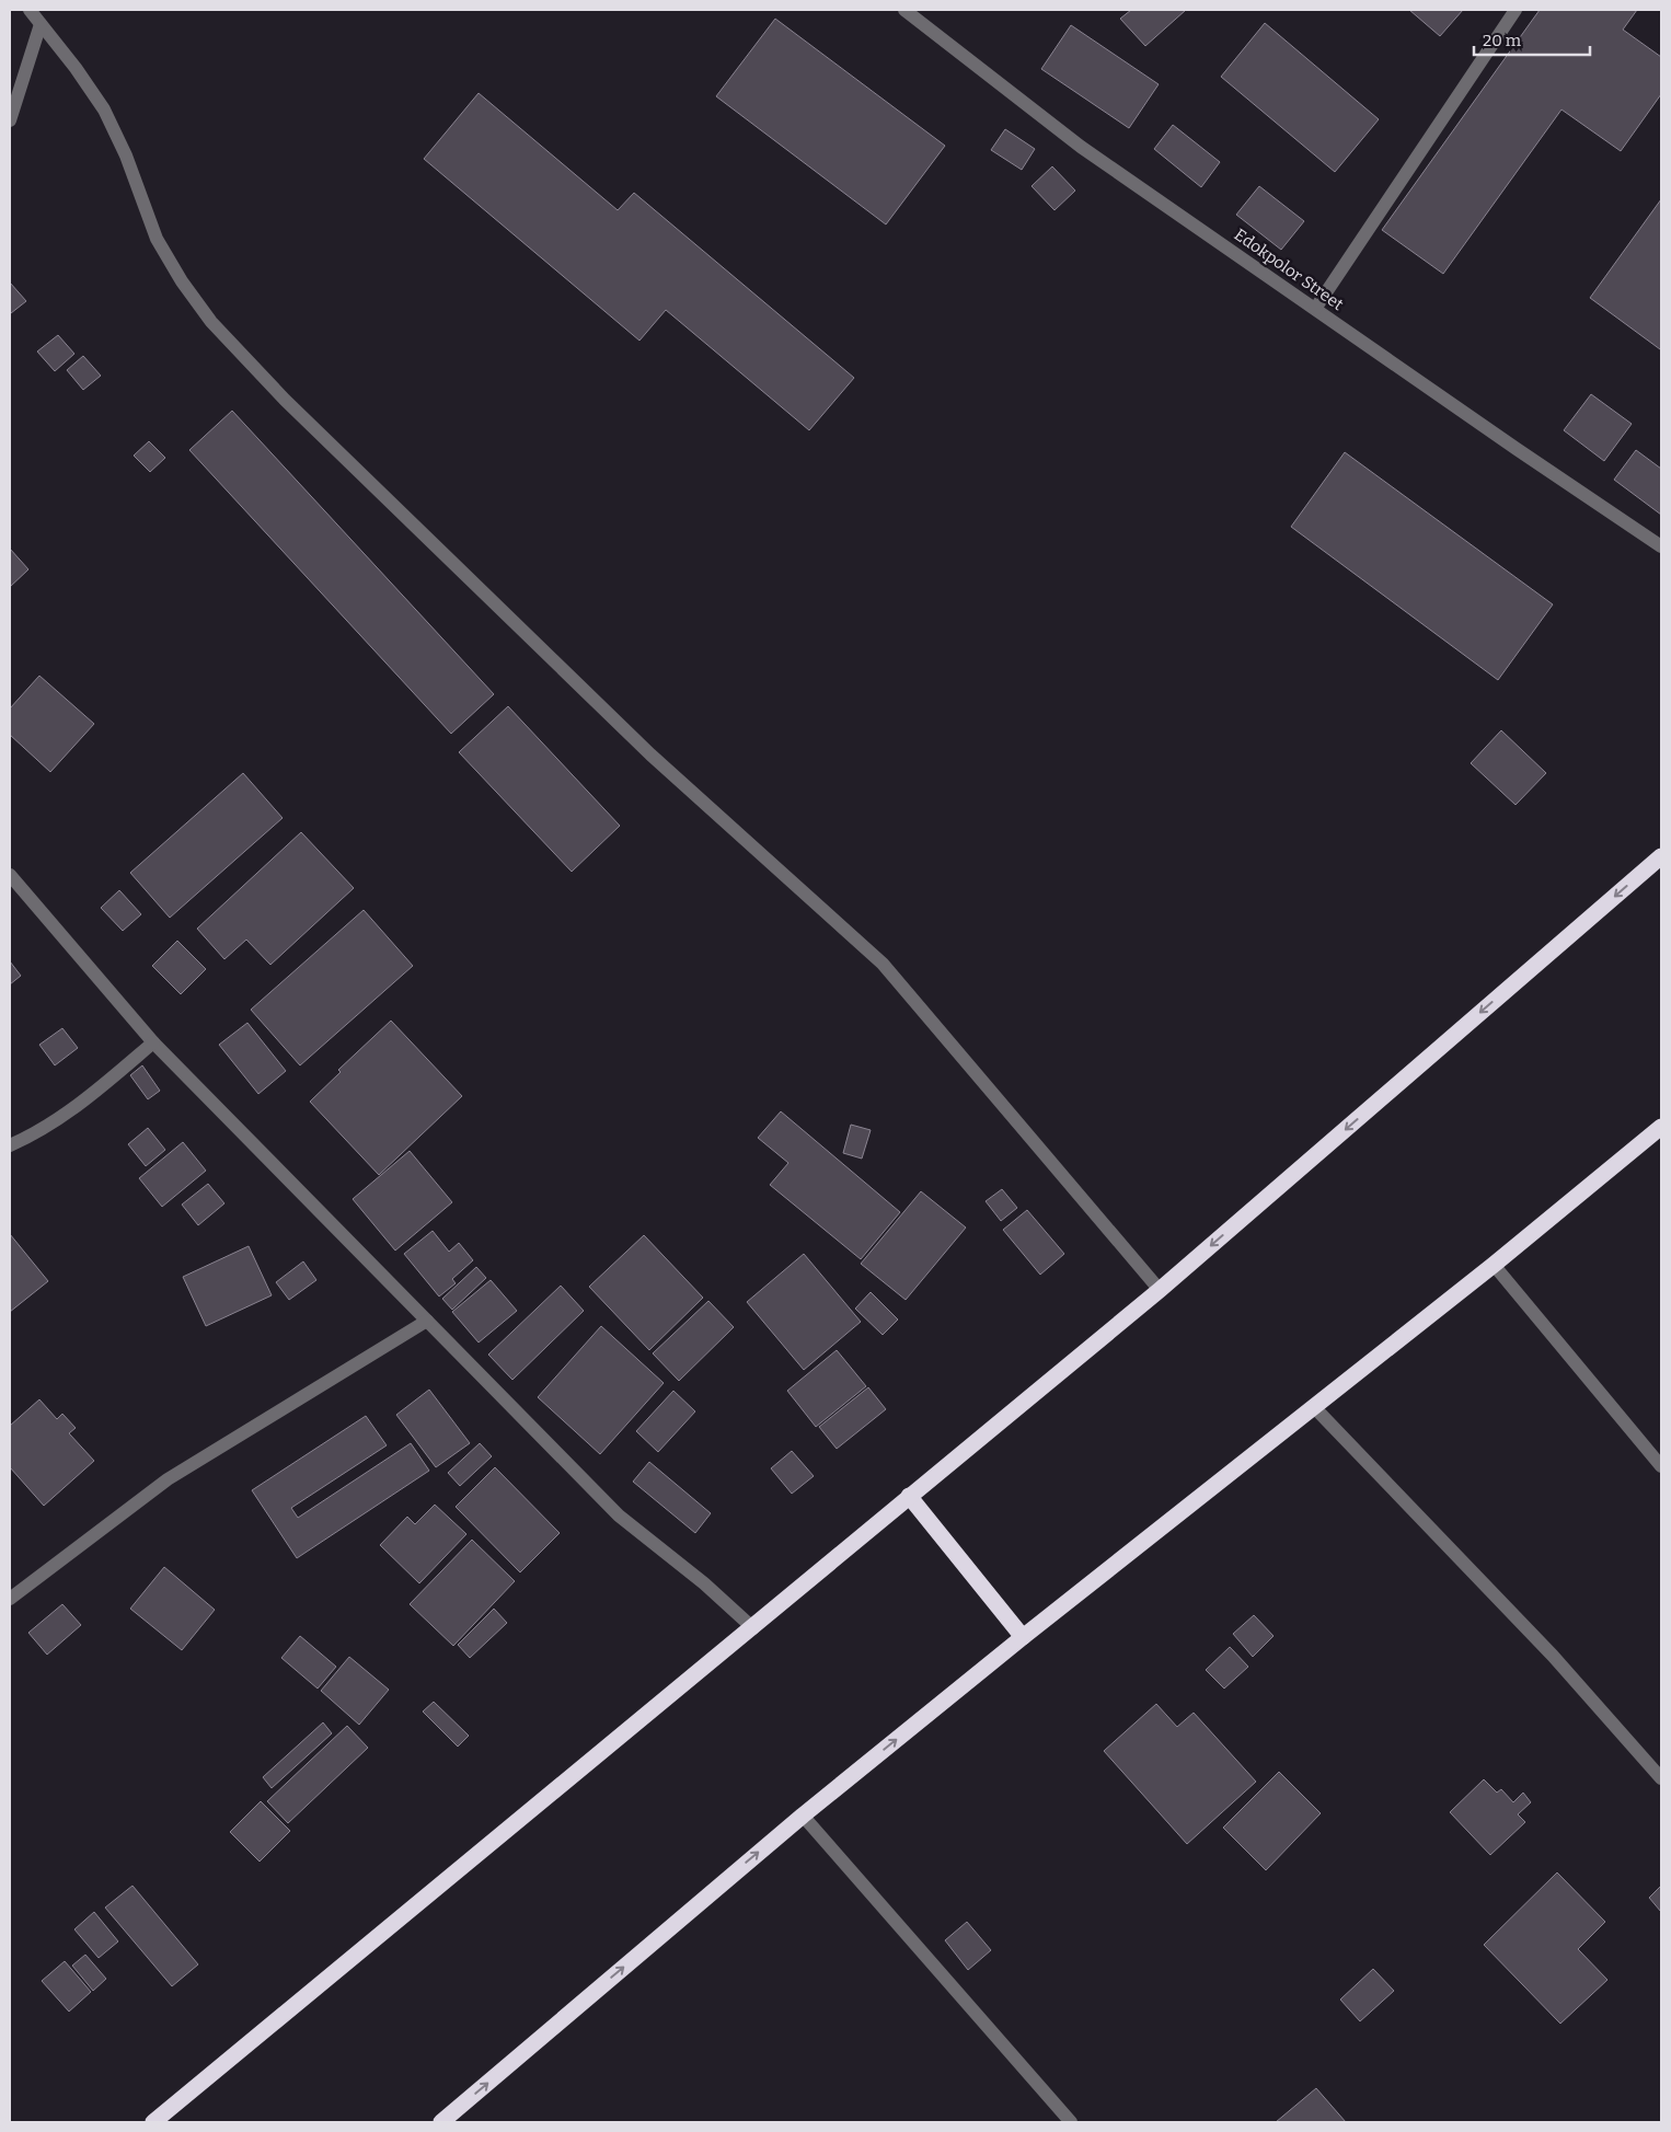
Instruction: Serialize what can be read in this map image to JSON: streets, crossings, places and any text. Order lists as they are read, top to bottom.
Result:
{
  "streets": {
    "street": ["Edokpolor Street"]
  },
  "scale_bar": "20 m"
}
